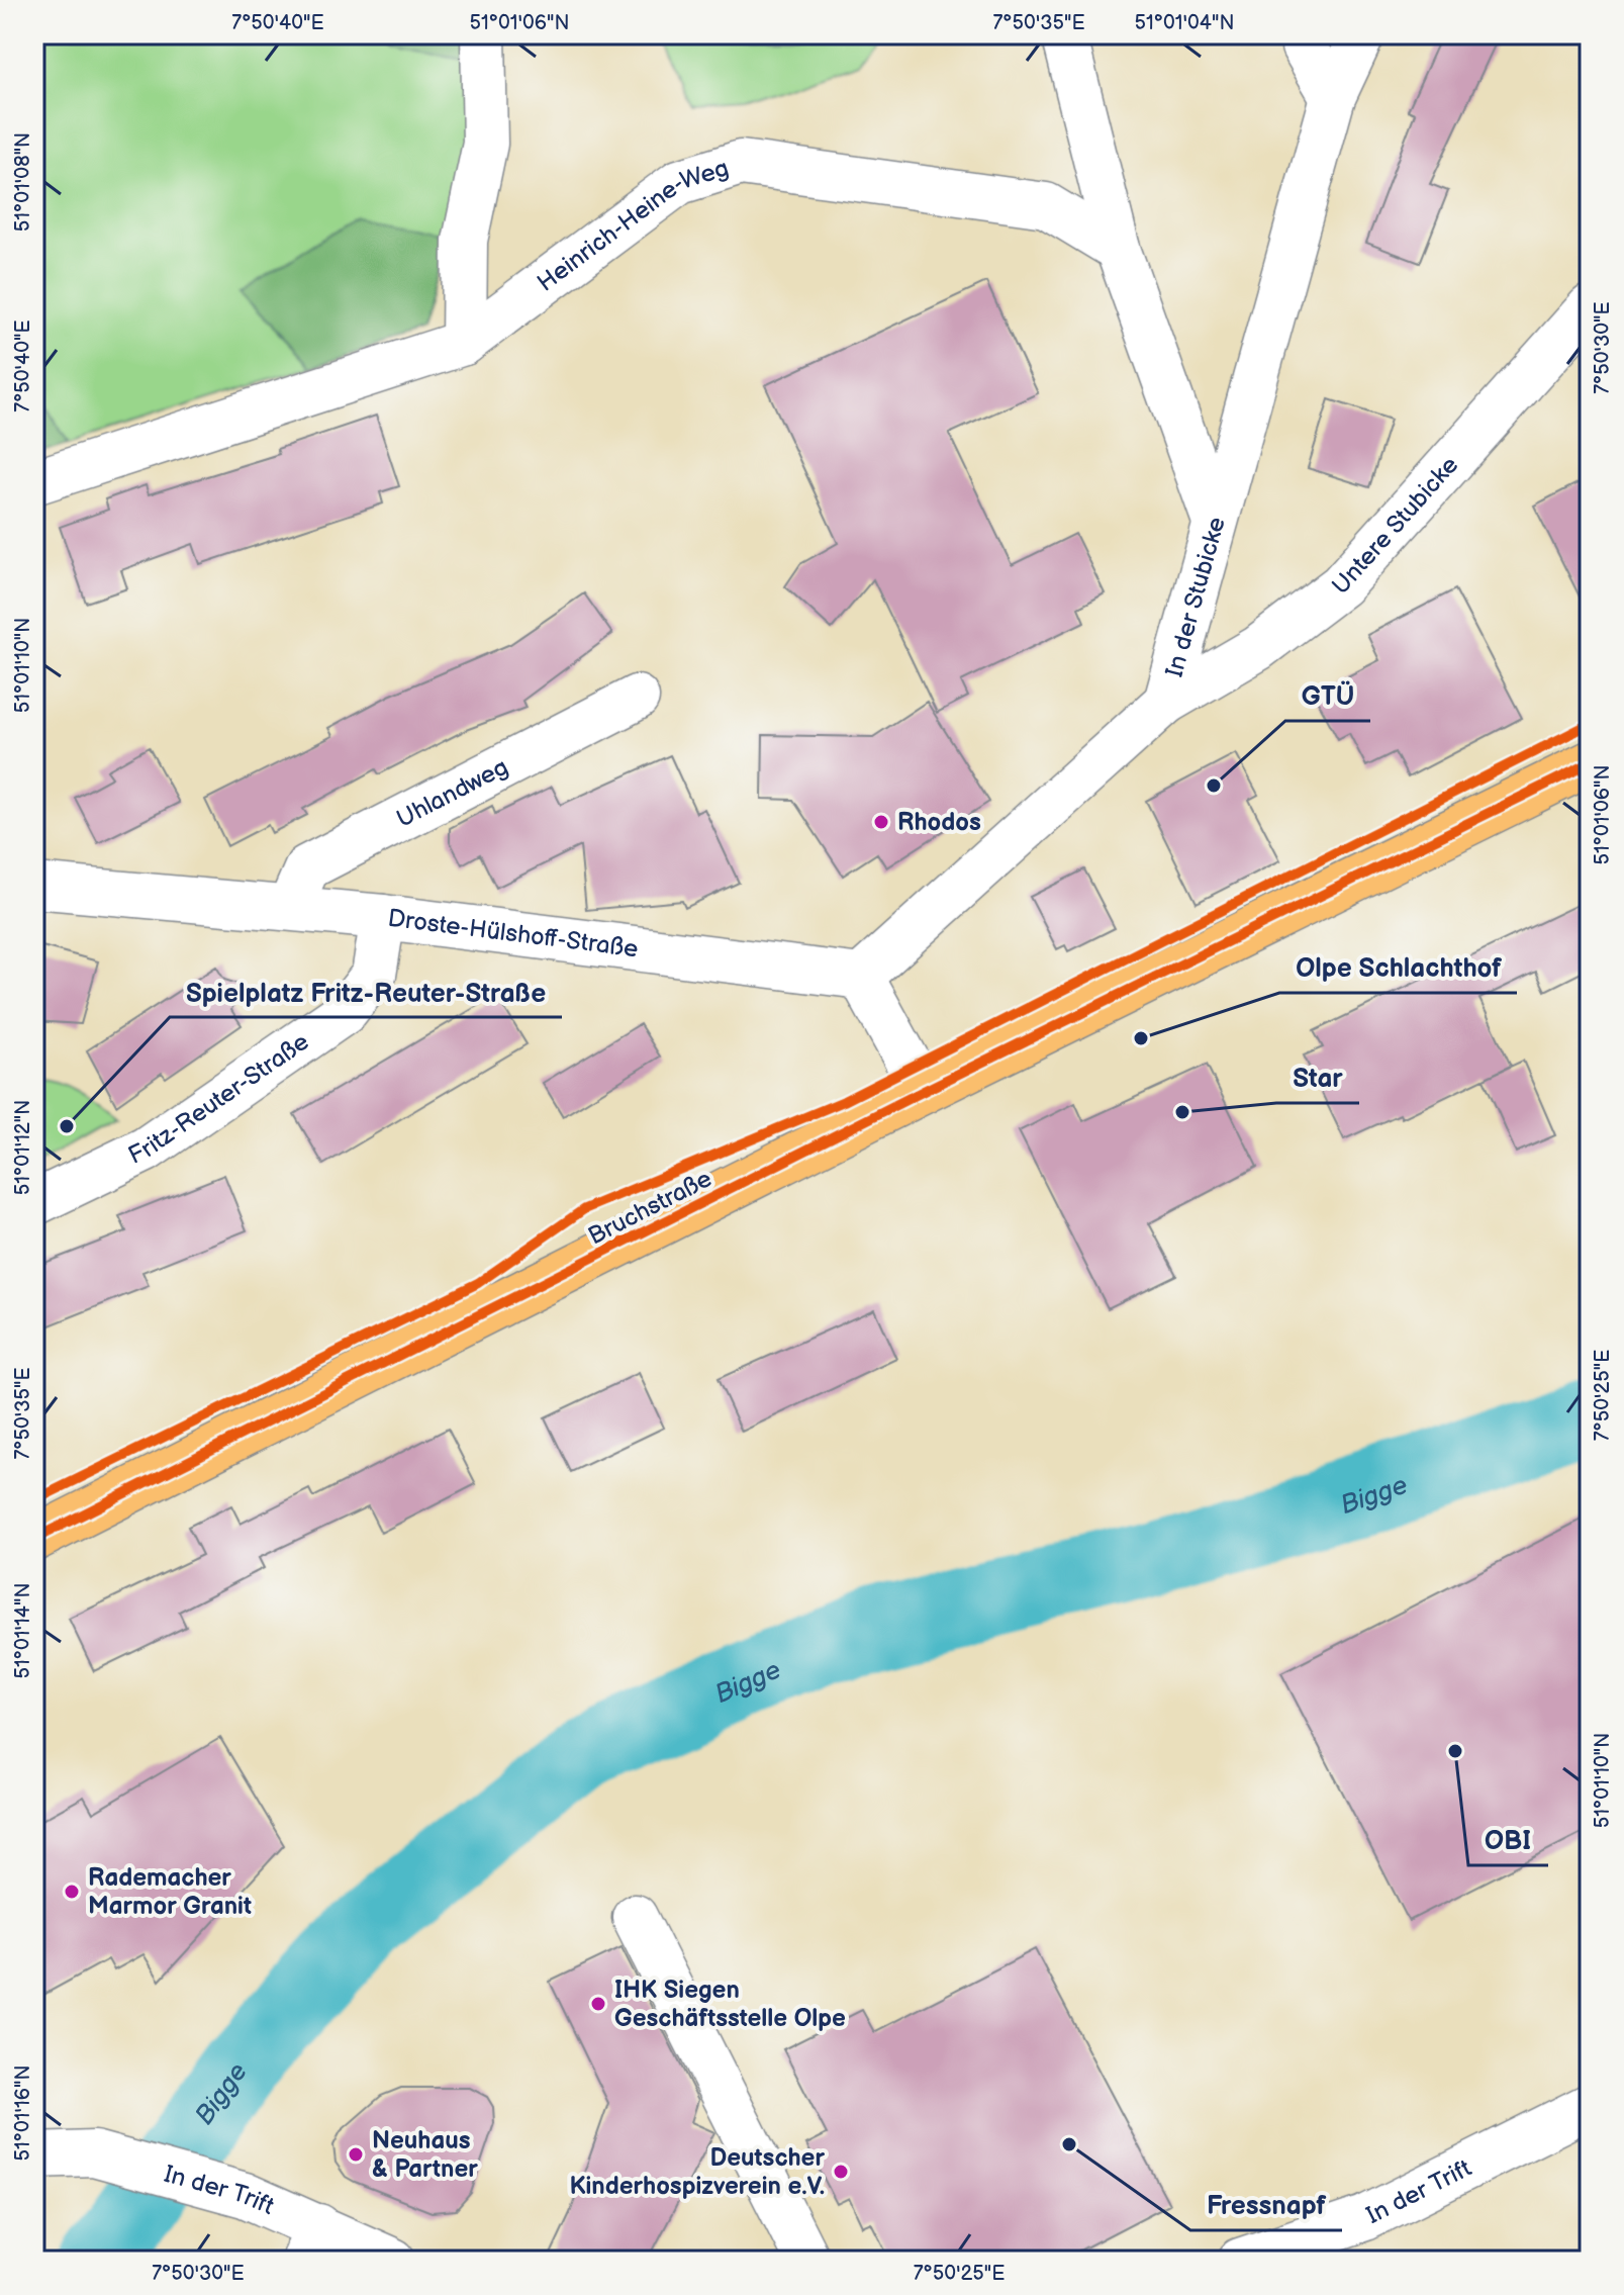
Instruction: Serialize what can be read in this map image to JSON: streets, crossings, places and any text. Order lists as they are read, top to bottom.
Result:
{
  "streets": {
    "main road": ["Bruchstraße"],
    "street": [
      "Heinrich-Heine-Weg",
      "Untere Stubicke",
      "In der Stubicke",
      "Uhlandweg",
      "Droste-Hülshoff-Straße",
      "Fritz-Reuter-Straße",
      "In der Trift"
    ]
  },
  "crossings": [
    ["Untere Stubicke", "In der Stubicke"],
    ["In der Stubicke", "Droste-Hülshoff-Straße"],
    ["Uhlandweg", "Droste-Hülshoff-Straße"],
    ["Droste-Hülshoff-Straße", "Fritz-Reuter-Straße"]
  ],
  "water": ["Bigge"],
  "places": [
    "GTÜ",
    "Rhodos",
    "Olpe Schlachthof",
    "Star",
    "Spielplatz Fritz-Reuter-Straße",
    "OBI",
    "Rademacher Marmor Granit",
    "IHK Siegen Geschäftsstelle Olpe",
    "Fressnapf",
    "Neuhaus & Partner",
    "Deutscher Kinderhospizverein e.V."
  ],
  "coordinates": [
    "7°50'40\"E",
    "51°01'06\"N",
    "7°50'35\"E",
    "51°01'04\"N",
    "51°01'08\"N",
    "7°50'30\"E",
    "51°01'10\"N",
    "51°01'12\"N",
    "7°50'25\"E",
    "51°01'14\"N",
    "51°01'16\"N"
  ]
}
